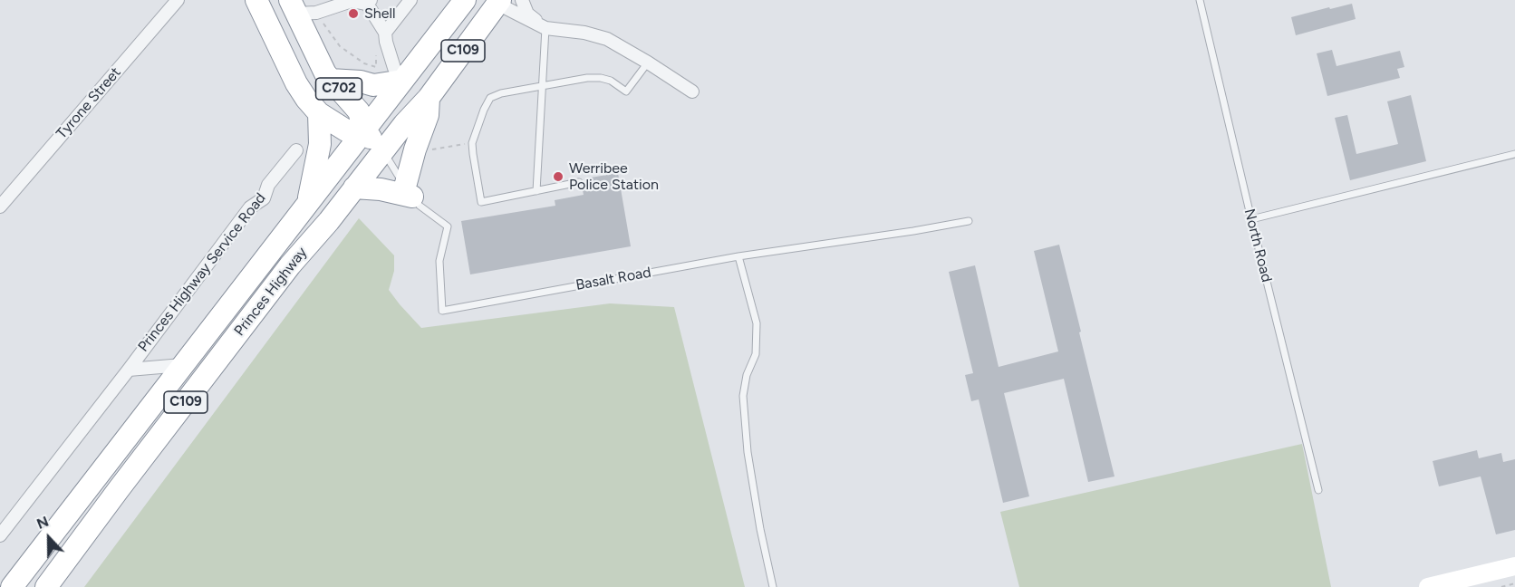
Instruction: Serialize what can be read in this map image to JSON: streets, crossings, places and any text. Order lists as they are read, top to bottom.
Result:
{
  "streets": {
    "highway": ["C109", "C702", "Princes Highway"],
    "street": ["Tyrone Street", "Princes Highway Service Road"],
    "lane": ["North Road", "Basalt Road"]
  },
  "crossings": [
    ["C702", "Basalt Road"],
    ["C702", "Princes Highway"],
    ["Princes Highway Service Road", "Princes Highway"],
    ["Basalt Road", "Princes Highway"]
  ],
  "places": ["Shell", "Werribee Police Station"],
  "north": "top"
}
